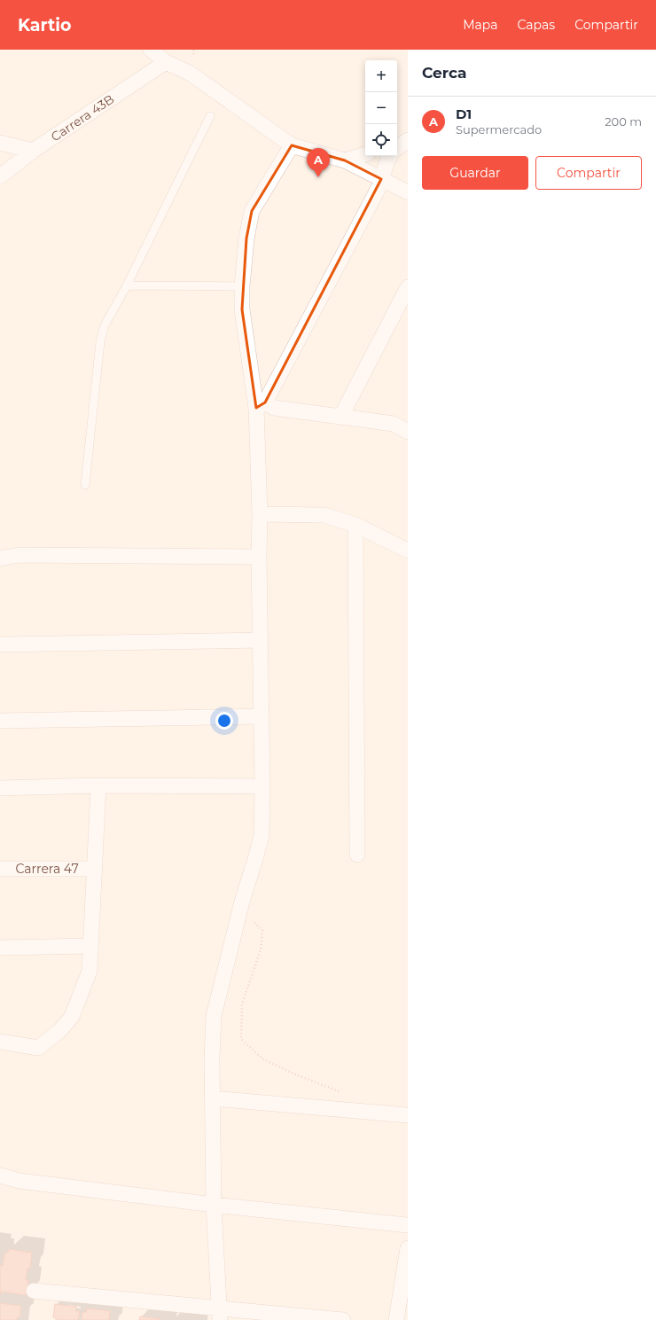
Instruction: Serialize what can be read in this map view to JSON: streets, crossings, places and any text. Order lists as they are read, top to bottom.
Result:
{
  "streets": {
    "street": ["Carrera 43B", "Carrera 47"]
  },
  "page": {
    "header": "Kartio",
    "nav": ["Mapa", "Capas", "Compartir"],
    "heading": "Cerca",
    "map_buttons": ["+", "−"],
    "list": [
      {
        "mark": "A",
        "name": "D1",
        "note": "Supermercado",
        "value": "200 m"
      }
    ],
    "buttons": ["Guardar", "Compartir"],
    "pins": "A"
  }
}
